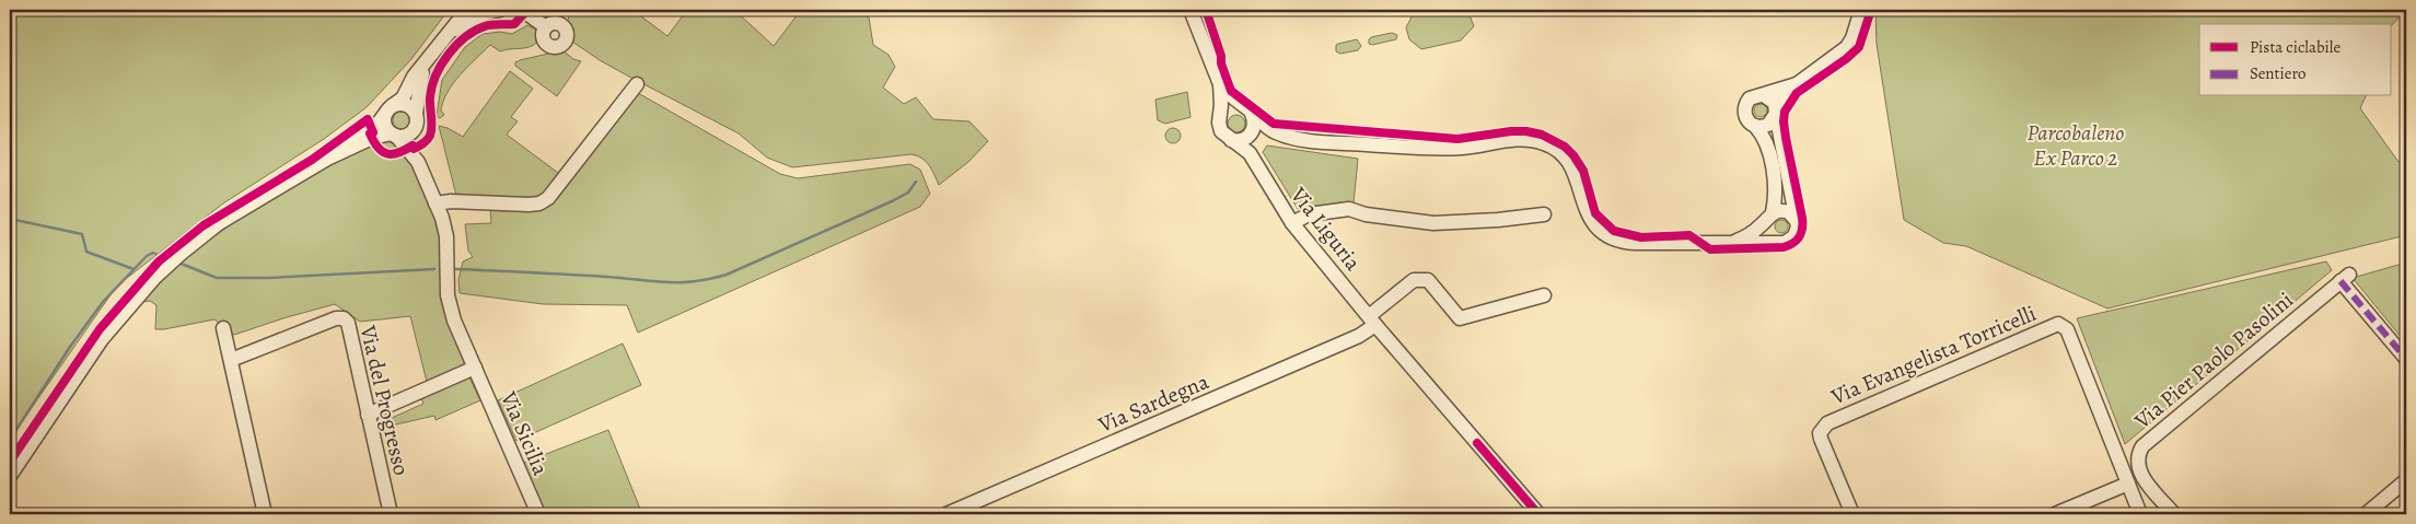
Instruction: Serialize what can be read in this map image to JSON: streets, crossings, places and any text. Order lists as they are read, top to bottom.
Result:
{
  "streets": {
    "street": [
      "Via Liguria",
      "Via Evangelista Torricelli",
      "Via Pier Paolo Pasolini",
      "Via del Progresso",
      "Via Sardegna",
      "Via Sicilia"
    ]
  },
  "crossings": [
    ["Via Liguria", "Via Sardegna"]
  ],
  "parks": ["Parcobaleno Ex Parco 2"],
  "legend": ["Pista ciclabile", "Sentiero"]
}
